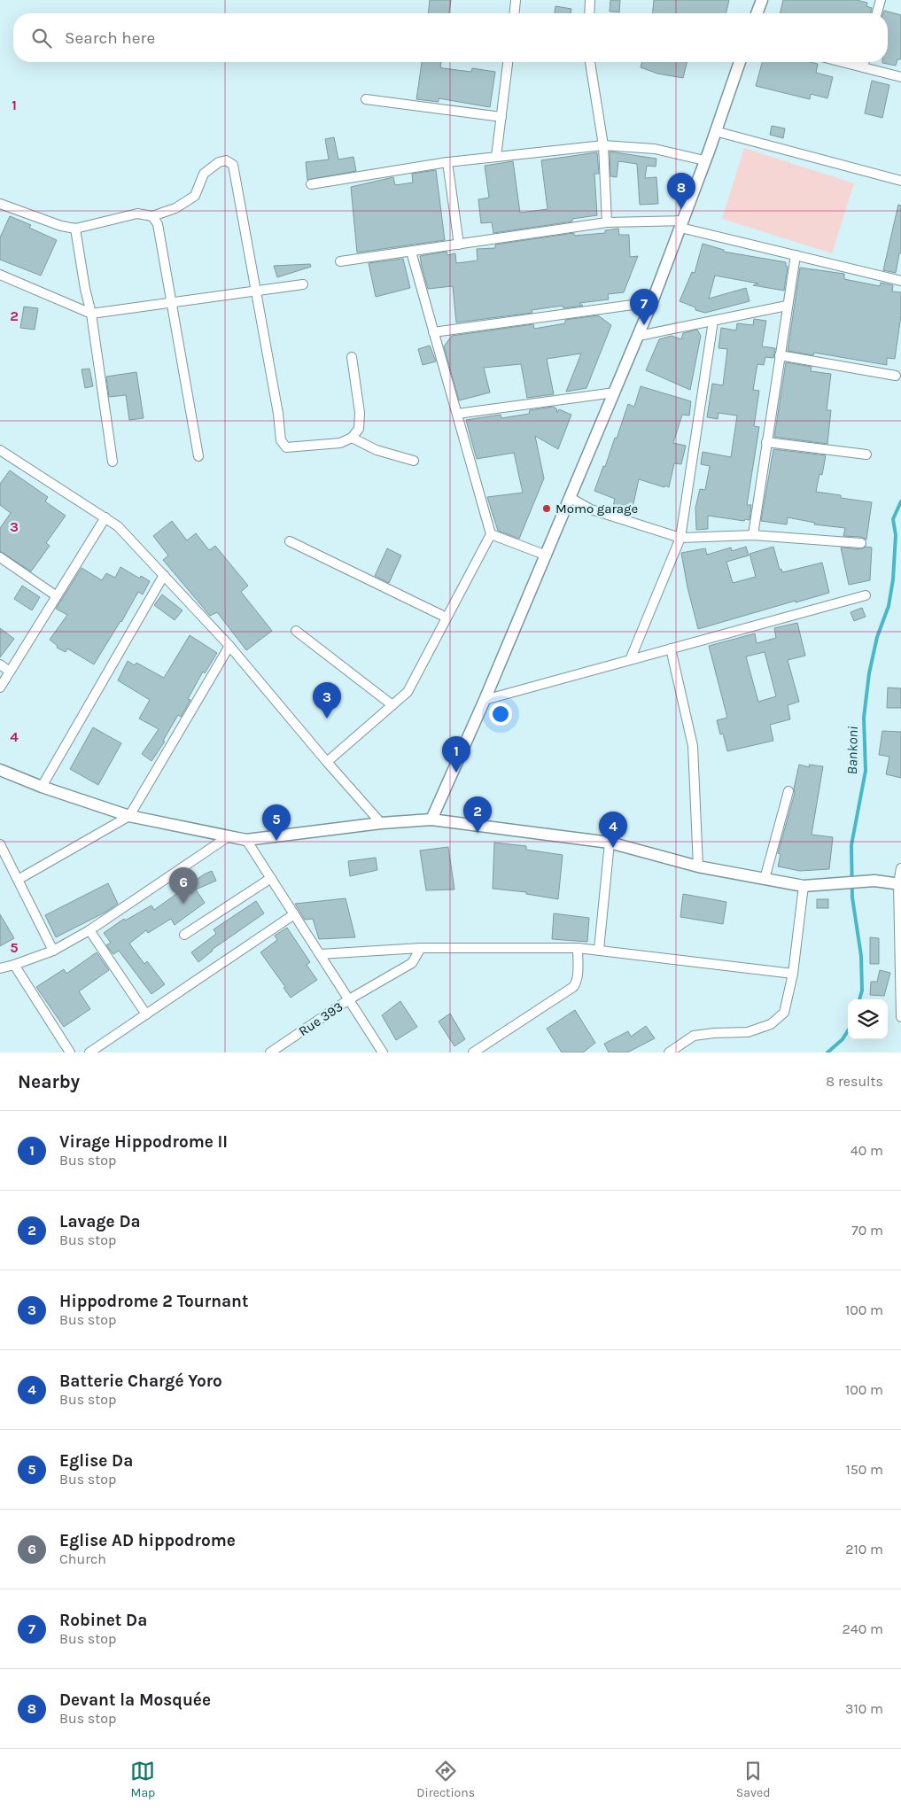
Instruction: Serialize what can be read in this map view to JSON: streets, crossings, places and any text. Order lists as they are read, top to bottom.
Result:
{
  "streets": {
    "street": ["Rue 393"]
  },
  "water": ["Bankoni"],
  "places": ["Momo garage"],
  "page": {
    "search": "Search here",
    "pins": [
      "8",
      "7",
      "3",
      "1",
      "2",
      "5",
      "4",
      "6"
    ],
    "heading": ["Nearby", "8 results"],
    "list": [
      {
        "mark": "1",
        "name": "Virage Hippodrome II",
        "note": "Bus stop",
        "value": "40 m"
      },
      {
        "mark": "2",
        "name": "Lavage Da",
        "note": "Bus stop",
        "value": "70 m"
      },
      {
        "mark": "3",
        "name": "Hippodrome 2 Tournant",
        "note": "Bus stop",
        "value": "100 m"
      },
      {
        "mark": "4",
        "name": "Batterie Chargé Yoro",
        "note": "Bus stop",
        "value": "100 m"
      },
      {
        "mark": "5",
        "name": "Eglise Da",
        "note": "Bus stop",
        "value": "150 m"
      },
      {
        "mark": "6",
        "name": "Eglise AD hippodrome",
        "note": "Church",
        "value": "210 m"
      },
      {
        "mark": "7",
        "name": "Robinet Da",
        "note": "Bus stop",
        "value": "240 m"
      },
      {
        "mark": "8",
        "name": "Devant la Mosquée",
        "note": "Bus stop",
        "value": "310 m"
      }
    ],
    "nav": ["Map", "Directions", "Saved"]
  },
  "grid": {
    "rows": [
      "1",
      "2",
      "3",
      "4",
      "5"
    ]
  }
}
